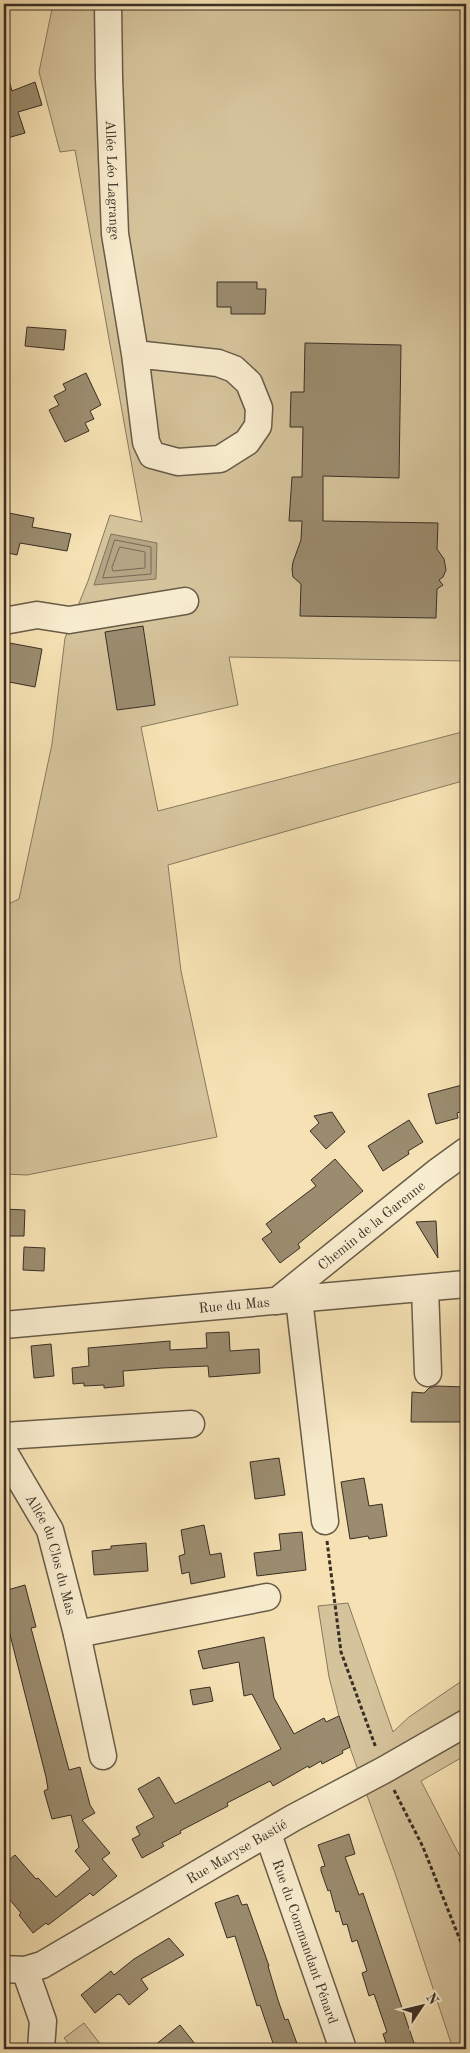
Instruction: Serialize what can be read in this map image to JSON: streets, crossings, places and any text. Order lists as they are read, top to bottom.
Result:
{
  "streets": {
    "street": [
      "Allée Léo Lagrange",
      "Chemin de la Garenne",
      "Rue du Mas",
      "Allée du Clos du Mas",
      "Rue Maryse Bastié",
      "Rue du Commandant Pénard"
    ]
  },
  "crossings": [
    ["Chemin de la Garenne", "Rue du Mas"],
    ["Rue Maryse Bastié", "Rue du Commandant Pénard"]
  ],
  "north": "top right"
}
